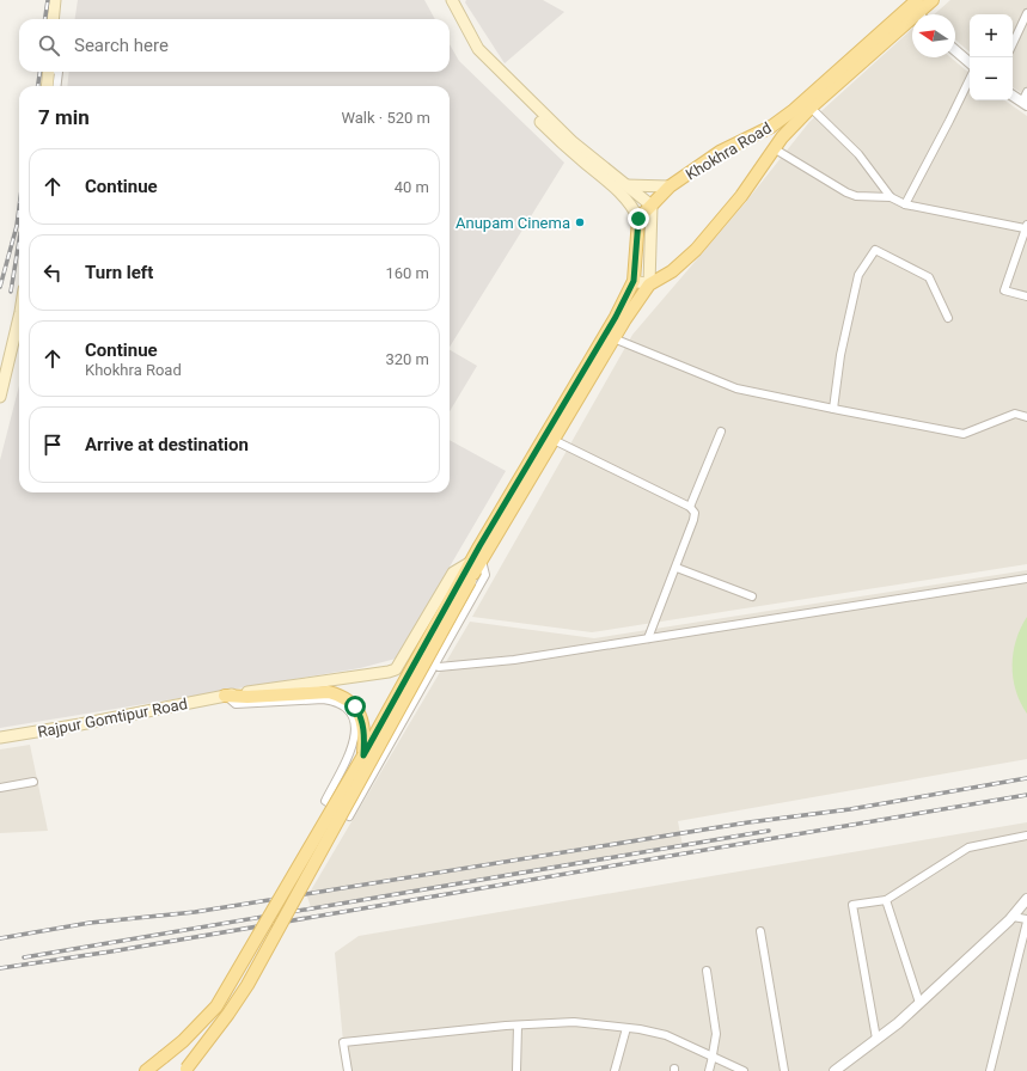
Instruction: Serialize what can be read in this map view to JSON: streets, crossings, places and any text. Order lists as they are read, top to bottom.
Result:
{
  "streets": {
    "main road": ["Khokhra Road", "Rajpur Gomtipur Road"]
  },
  "crossings": [
    ["Khokhra Road", "Rajpur Gomtipur Road"]
  ],
  "places": ["Anupam Cinema"],
  "north": "left",
  "page": {
    "map_buttons": ["+", "−"],
    "search": "Search here",
    "heading": ["7 min", "Walk · 520 m"],
    "list": [
      ["Continue", "40 m"],
      ["Turn left", "160 m"],
      ["Continue", "Khokhra Road", "320 m"],
      "Arrive at destination"
    ]
  }
}
